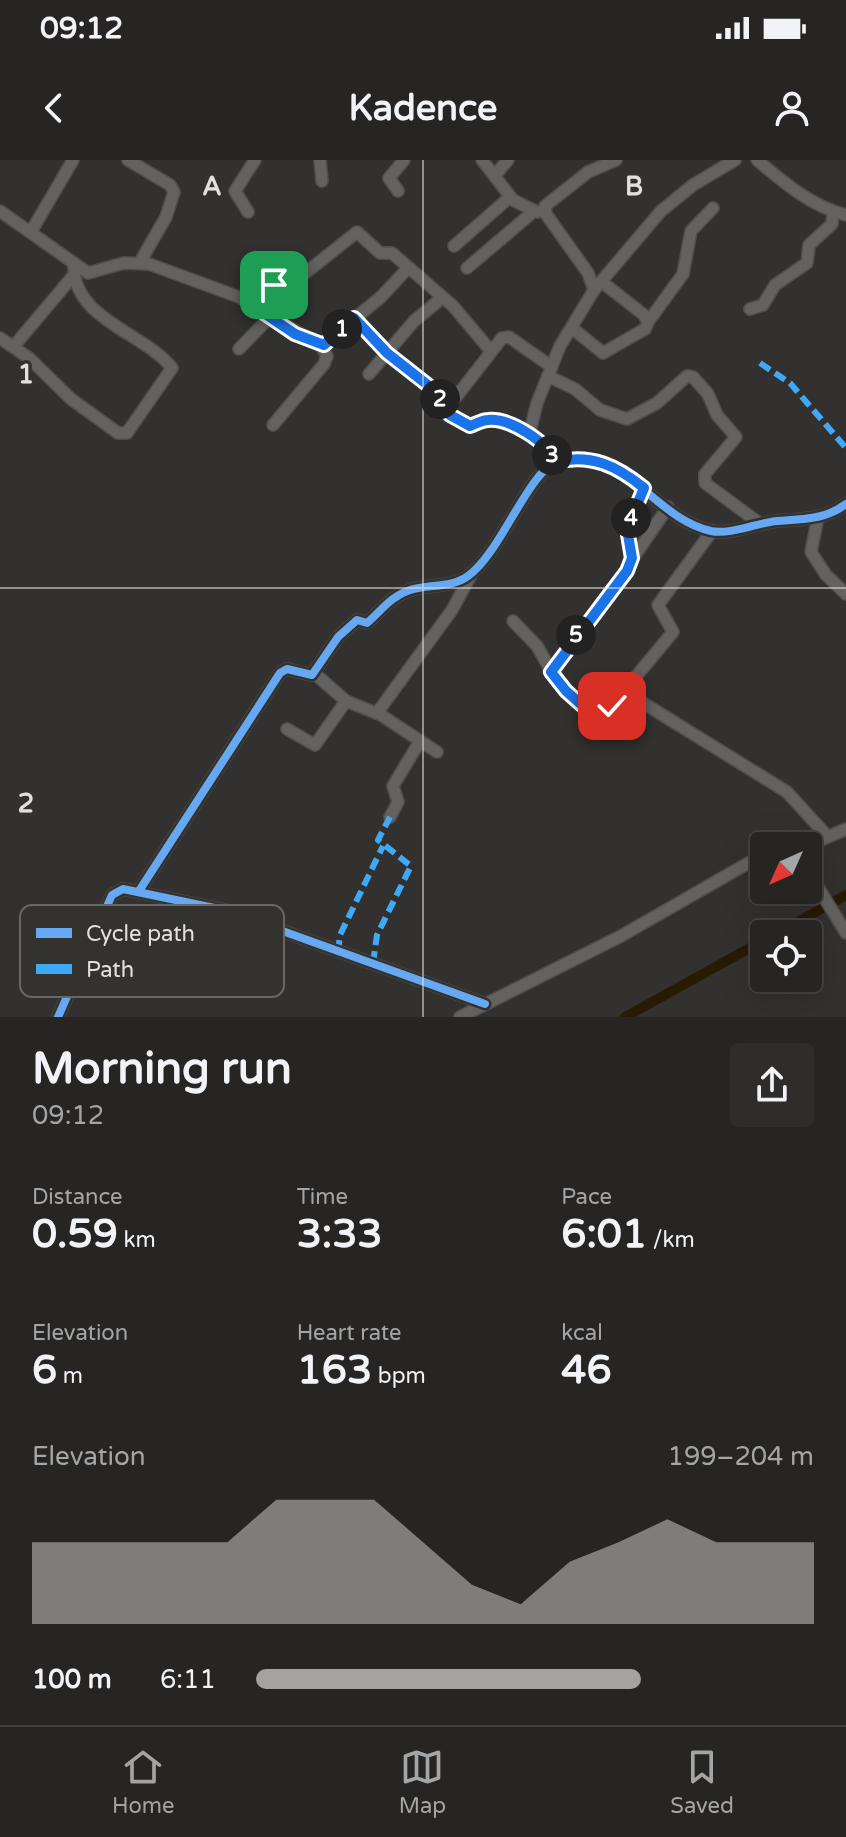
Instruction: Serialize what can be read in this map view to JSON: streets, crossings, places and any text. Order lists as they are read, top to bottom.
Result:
{
  "legend": ["Cycle path", "Path"],
  "north": "bottom left",
  "page": {
    "status": "09:12",
    "header": "Kadence",
    "pins": [
      "1",
      "2",
      "3",
      "4",
      "5"
    ],
    "heading": ["Morning run", "09:12"],
    "stats": [
      ["Distance", "0.59 km"],
      ["Time", "3:33"],
      ["Pace", "6:01 /km"],
      ["Elevation", "6 m"],
      ["Heart rate", "163 bpm"],
      ["kcal", "46"]
    ],
    "chart": ["Elevation", "199–204 m"],
    "list": [
      {
        "name": "100 m",
        "note": "6:11"
      }
    ],
    "tabs": ["Home", "Map", "Saved"]
  },
  "grid": {
    "columns": ["A", "B"],
    "rows": ["1", "2"]
  }
}
